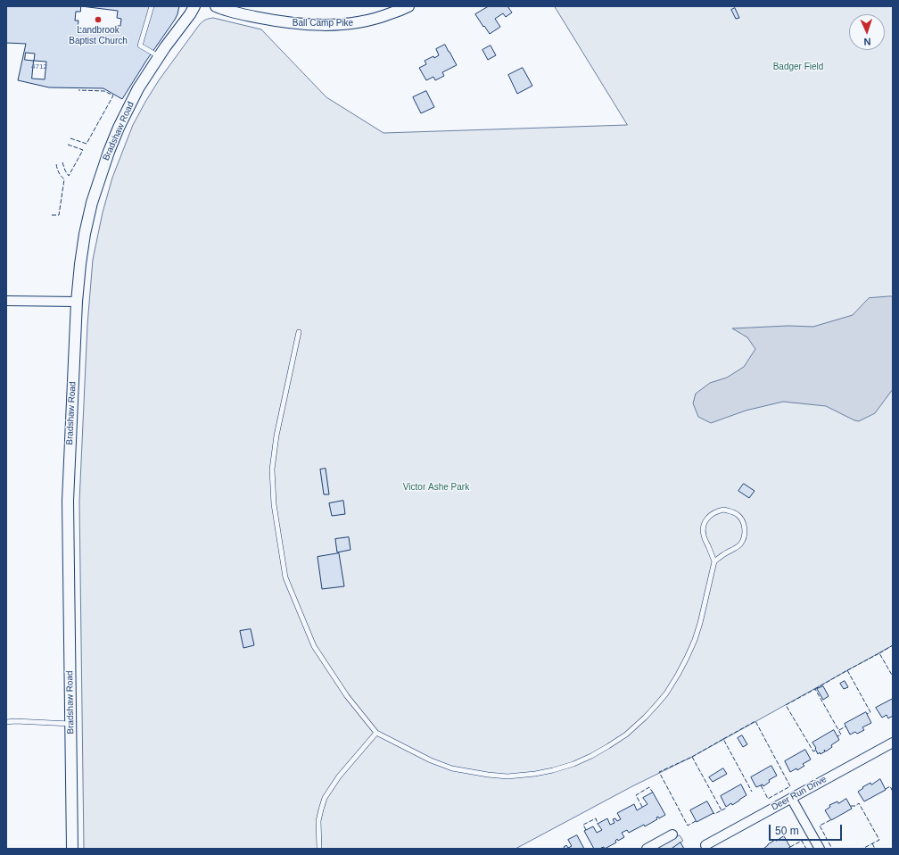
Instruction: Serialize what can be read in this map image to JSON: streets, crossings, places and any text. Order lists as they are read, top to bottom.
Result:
{
  "streets": {
    "street": ["Ball Camp Pike", "Bradshaw Road", "Deer Run Drive"]
  },
  "parks": ["Badger Field", "Victor Ashe Park"],
  "places": ["Landbrook Baptist Church"],
  "house_numbers": ["4712"],
  "scale_bar": "50 m",
  "north": "bottom"
}
